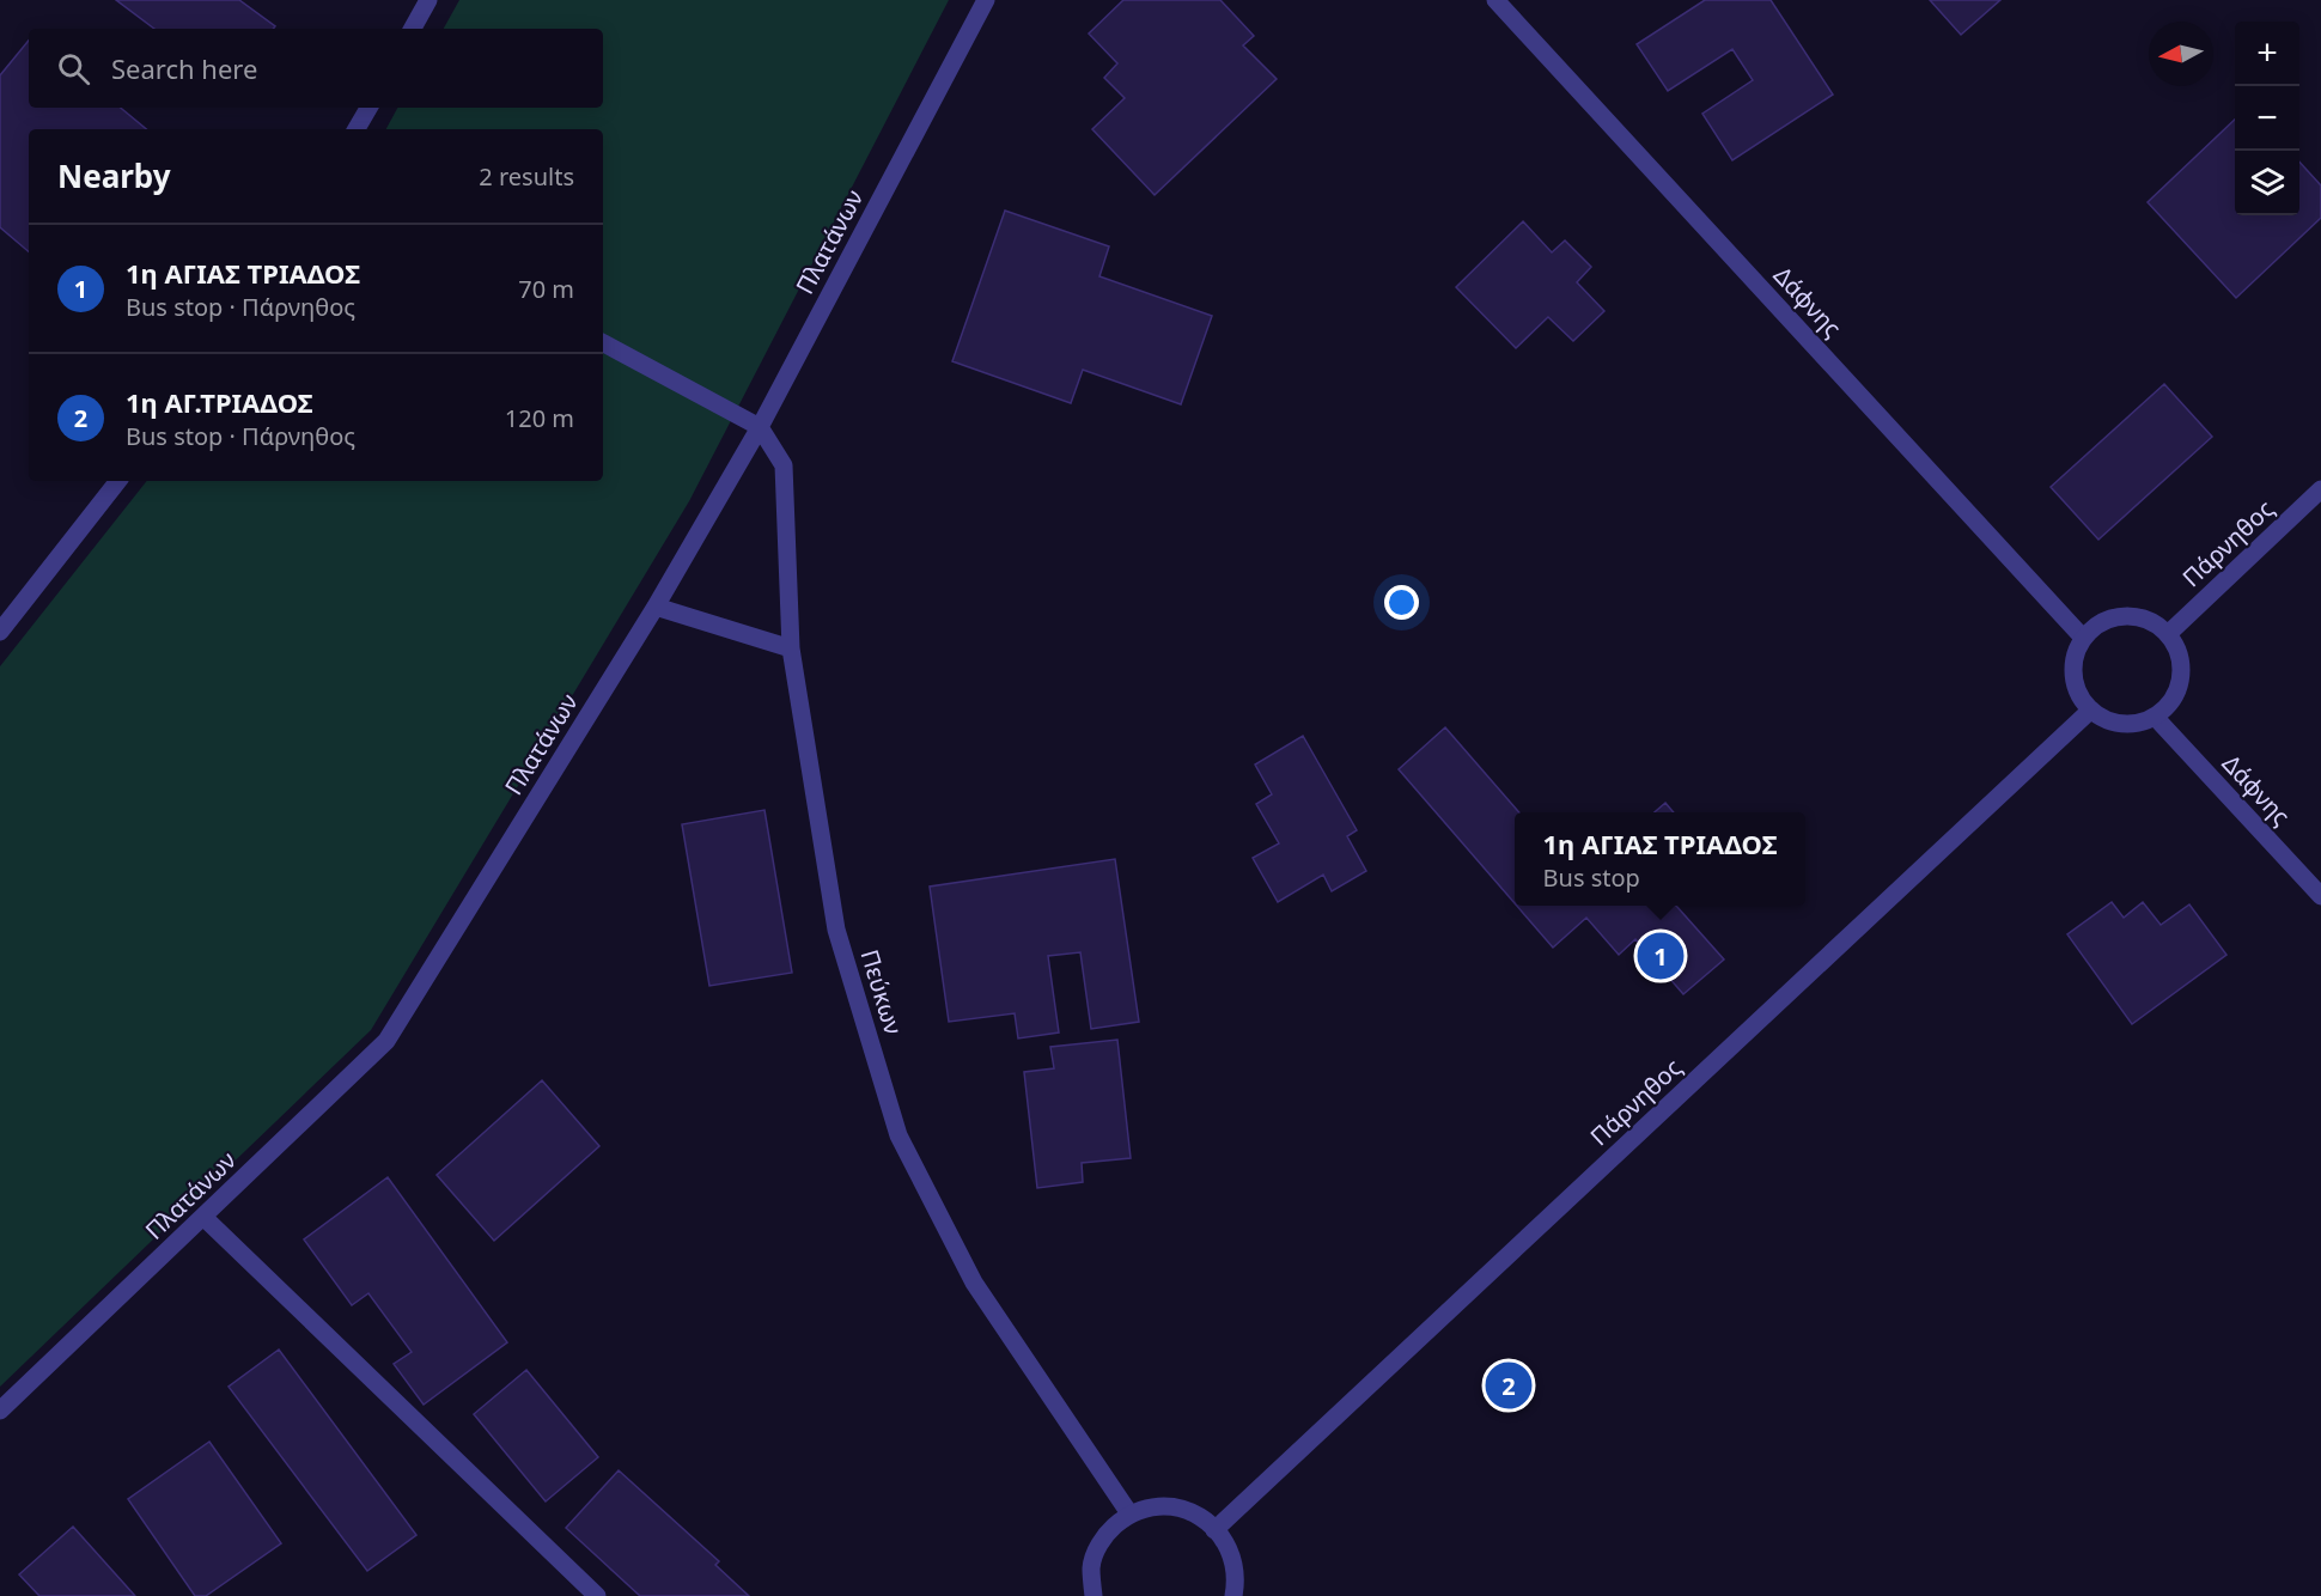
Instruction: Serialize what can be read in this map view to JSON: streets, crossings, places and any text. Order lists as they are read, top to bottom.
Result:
{
  "streets": {
    "street": [
      "Πλατάνων",
      "Δάφνης",
      "Πάρνηθος",
      "Πεύκων"
    ]
  },
  "crossings": [
    ["Πλατάνων", "Πεύκων"],
    ["Δάφνης", "Πάρνηθος"]
  ],
  "north": "left",
  "page": {
    "map_buttons": ["+", "−"],
    "search": "Search here",
    "heading": ["Nearby", "2 results"],
    "list": [
      {
        "mark": "1",
        "name": "1η ΑΓΙΑΣ ΤΡΙΑΔΟΣ",
        "note": "Bus stop · Πάρνηθος",
        "value": "70 m"
      },
      {
        "mark": "2",
        "name": "1η ΑΓ.ΤΡΙΑΔΟΣ",
        "note": "Bus stop · Πάρνηθος",
        "value": "120 m"
      }
    ],
    "popup": ["1η ΑΓΙΑΣ ΤΡΙΑΔΟΣ", "Bus stop"],
    "pins": ["1", "2"]
  }
}
